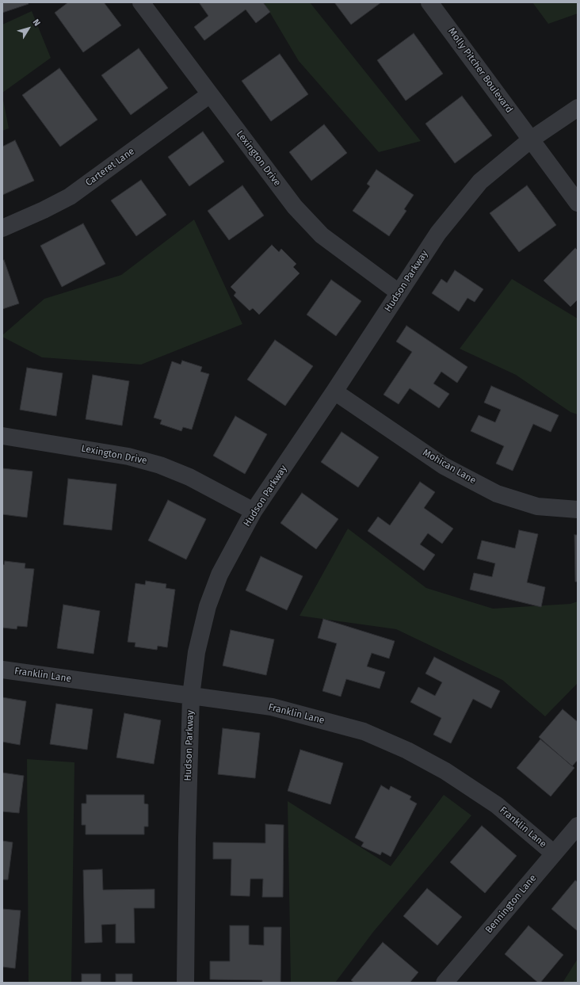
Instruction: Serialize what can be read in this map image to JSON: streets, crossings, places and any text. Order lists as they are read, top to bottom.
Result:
{
  "streets": {
    "street": [
      "Molly Pitcher Boulevard",
      "Lexington Drive",
      "Carteret Lane",
      "Hudson Parkway",
      "Mohican Lane",
      "Franklin Lane",
      "Bennington Lane"
    ]
  },
  "crossings": [
    ["Molly Pitcher Boulevard", "Hudson Parkway"],
    ["Lexington Drive", "Carteret Lane"],
    ["Lexington Drive", "Hudson Parkway"],
    ["Hudson Parkway", "Mohican Lane"],
    ["Hudson Parkway", "Franklin Lane"],
    ["Franklin Lane", "Bennington Lane"]
  ],
  "north": "top right"
}
